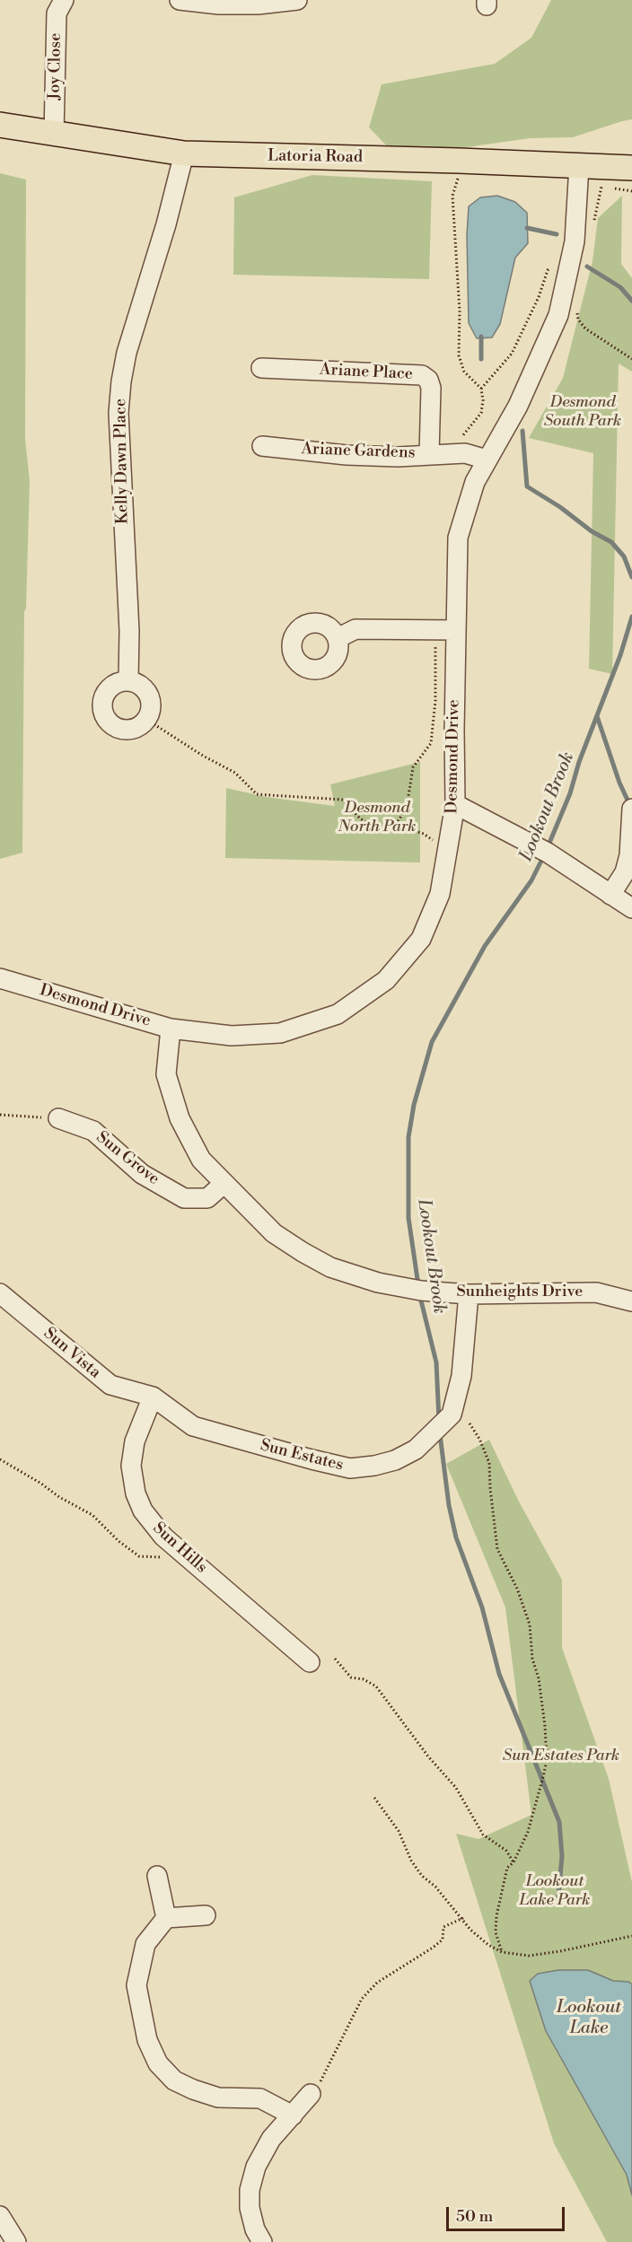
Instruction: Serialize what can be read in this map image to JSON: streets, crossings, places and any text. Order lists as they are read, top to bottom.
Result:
{
  "streets": {
    "main road": ["Latoria Road"],
    "street": [
      "Joy Close",
      "Ariane Place",
      "Ariane Gardens",
      "Kelly Dawn Place",
      "Desmond Drive",
      "Sun Grove",
      "Sunheights Drive",
      "Sun Vista",
      "Sun Estates",
      "Sun Hills"
    ]
  },
  "crossings": [
    ["Joy Close", "Latoria Road"],
    ["Latoria Road", "Kelly Dawn Place"],
    ["Latoria Road", "Desmond Drive"],
    ["Ariane Place", "Ariane Gardens"],
    ["Ariane Gardens", "Desmond Drive"],
    ["Desmond Drive", "Sunheights Drive"],
    ["Sun Grove", "Sunheights Drive"],
    ["Sunheights Drive", "Sun Estates"],
    ["Sun Vista", "Sun Estates"],
    ["Sun Vista", "Sun Hills"],
    ["Sun Estates", "Sun Hills"]
  ],
  "water": ["Lookout Brook", "Lookout Lake"],
  "parks": [
    "Desmond South Park",
    "Desmond North Park",
    "Sun Estates Park",
    "Lookout Lake Park"
  ],
  "scale_bar": "50 m"
}
